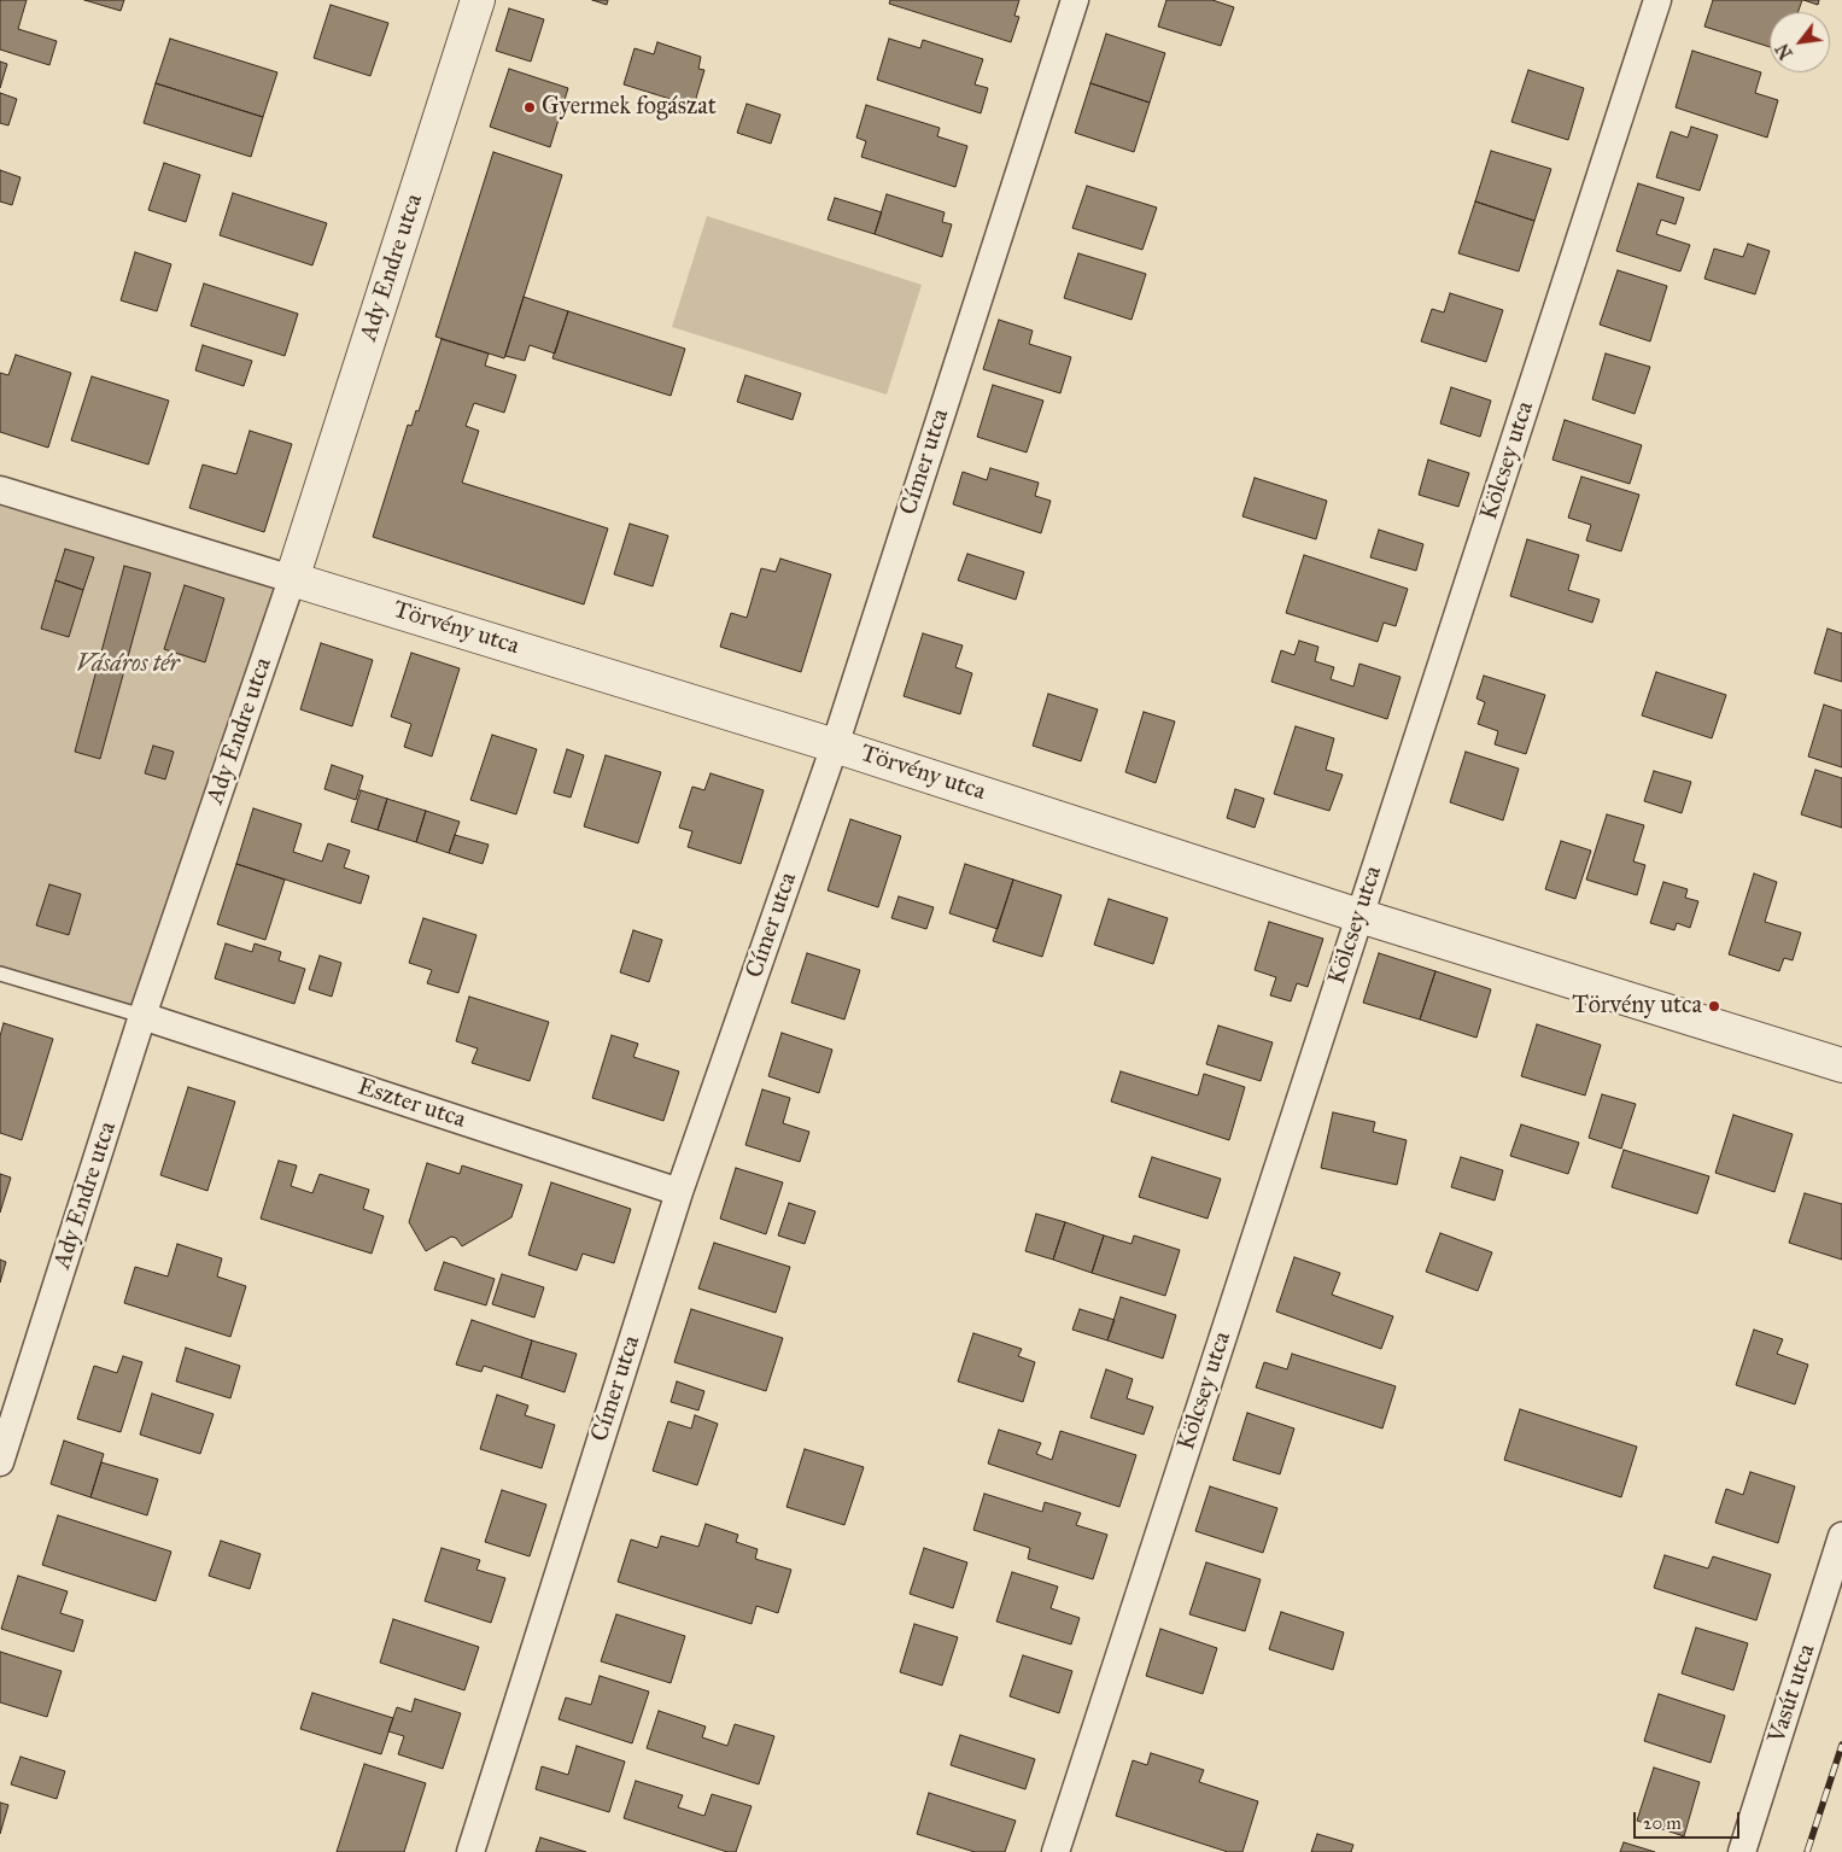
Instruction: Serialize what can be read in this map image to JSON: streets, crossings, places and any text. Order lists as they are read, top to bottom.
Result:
{
  "streets": {
    "street": [
      "Ady Endre utca",
      "Kölcsey utca",
      "Címer utca",
      "Törvény utca",
      "Eszter utca",
      "Vasút utca"
    ]
  },
  "crossings": [
    ["Ady Endre utca", "Törvény utca"],
    ["Ady Endre utca", "Eszter utca"],
    ["Kölcsey utca", "Törvény utca"],
    ["Címer utca", "Törvény utca"],
    ["Címer utca", "Eszter utca"]
  ],
  "parks": ["Vásáros tér"],
  "places": ["Gyermek fogászat", "Törvény utca"],
  "scale_bar": "20 m",
  "north": "bottom left"
}
